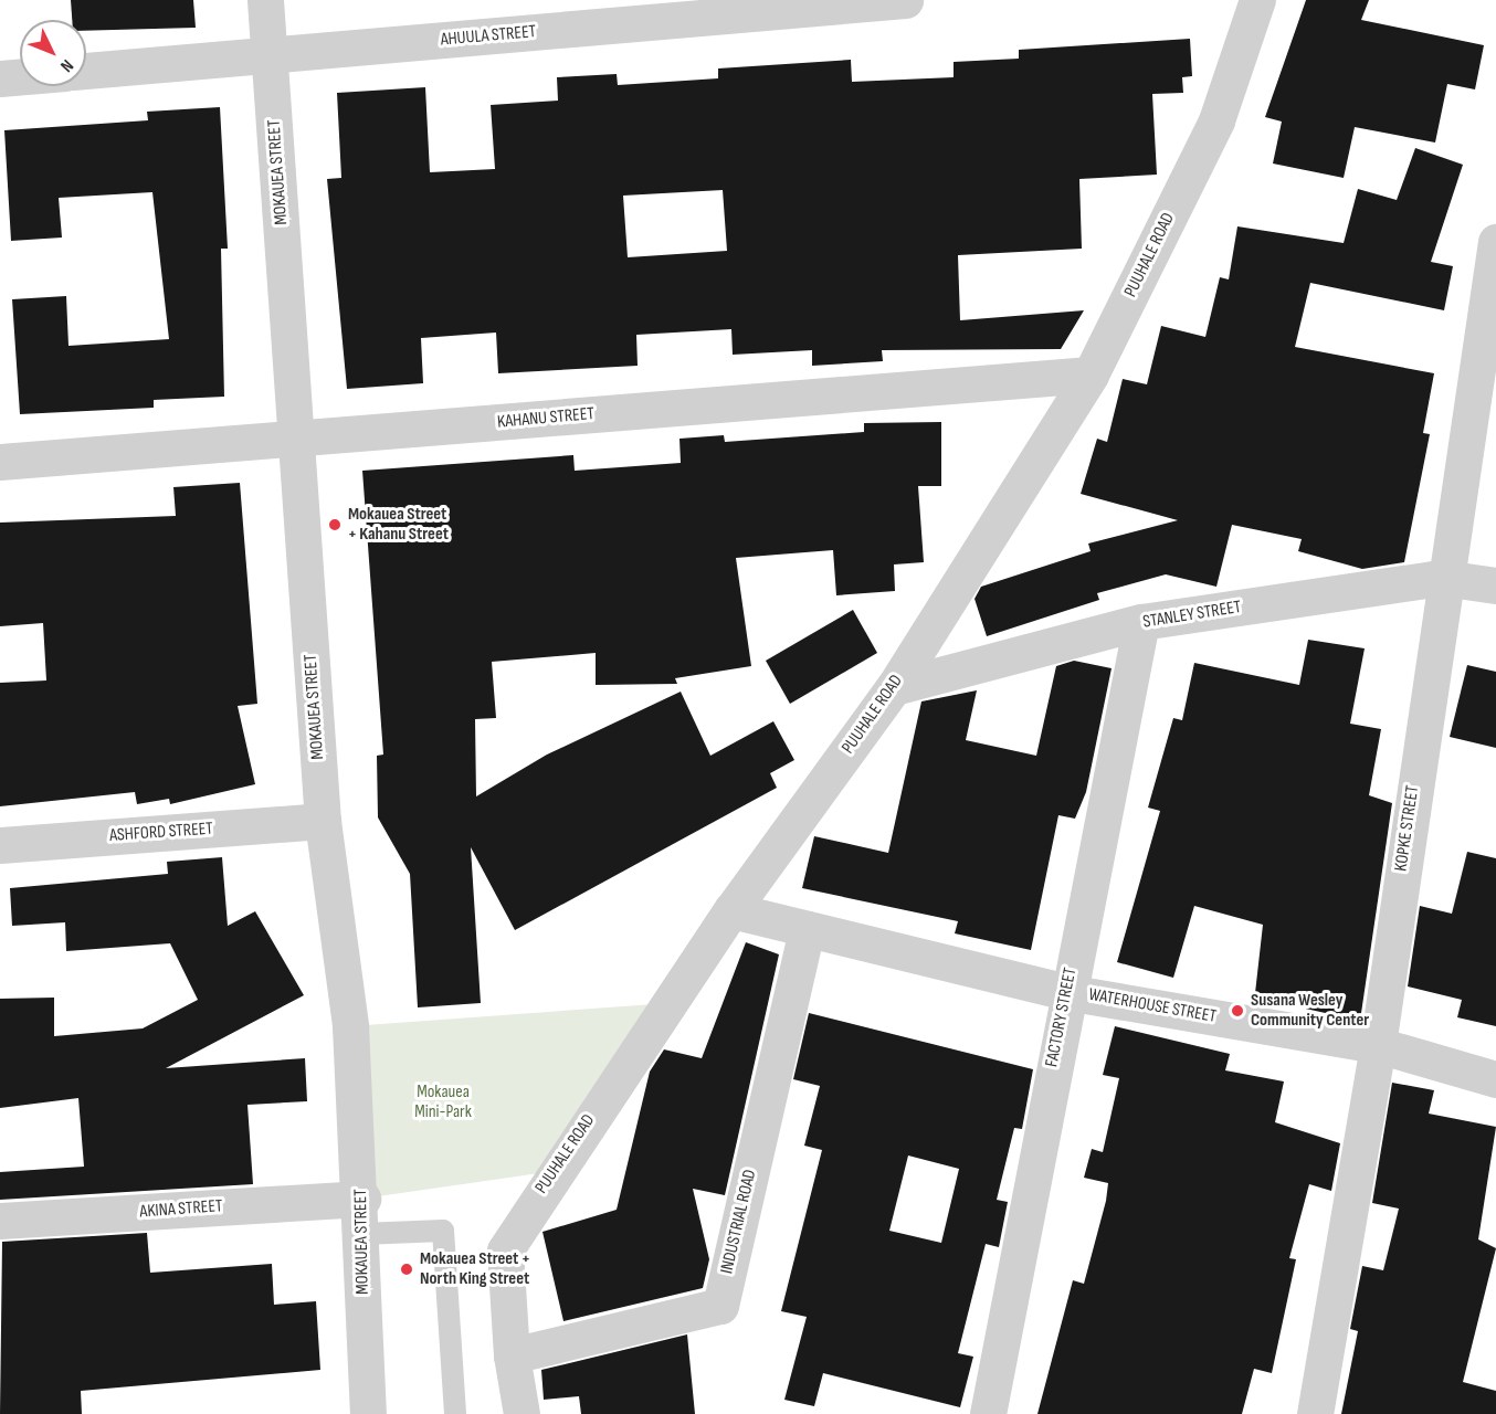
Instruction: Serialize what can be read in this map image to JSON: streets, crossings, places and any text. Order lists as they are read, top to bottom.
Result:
{
  "streets": {
    "street": [
      "AHUULA STREET",
      "MOKAUEA STREET",
      "PUUHALE ROAD",
      "KAHANU STREET",
      "STANLEY STREET",
      "KOPKE STREET",
      "ASHFORD STREET",
      "WATERHOUSE STREET",
      "FACTORY STREET",
      "AKINA STREET",
      "INDUSTRIAL ROAD"
    ]
  },
  "crossings": [
    ["AHUULA STREET", "MOKAUEA STREET"],
    ["MOKAUEA STREET", "KAHANU STREET"],
    ["MOKAUEA STREET", "ASHFORD STREET"],
    ["MOKAUEA STREET", "AKINA STREET"],
    ["PUUHALE ROAD", "KAHANU STREET"],
    ["PUUHALE ROAD", "STANLEY STREET"],
    ["PUUHALE ROAD", "WATERHOUSE STREET"],
    ["PUUHALE ROAD", "INDUSTRIAL ROAD"],
    ["STANLEY STREET", "KOPKE STREET"],
    ["STANLEY STREET", "FACTORY STREET"],
    ["KOPKE STREET", "WATERHOUSE STREET"],
    ["WATERHOUSE STREET", "FACTORY STREET"],
    ["WATERHOUSE STREET", "INDUSTRIAL ROAD"]
  ],
  "parks": ["Mokauea Mini-Park"],
  "places": ["Mokauea Street + Kahanu Street", "Susana Wesley Community Center", "Mokauea Street + North King Street"],
  "north": "bottom right"
}
